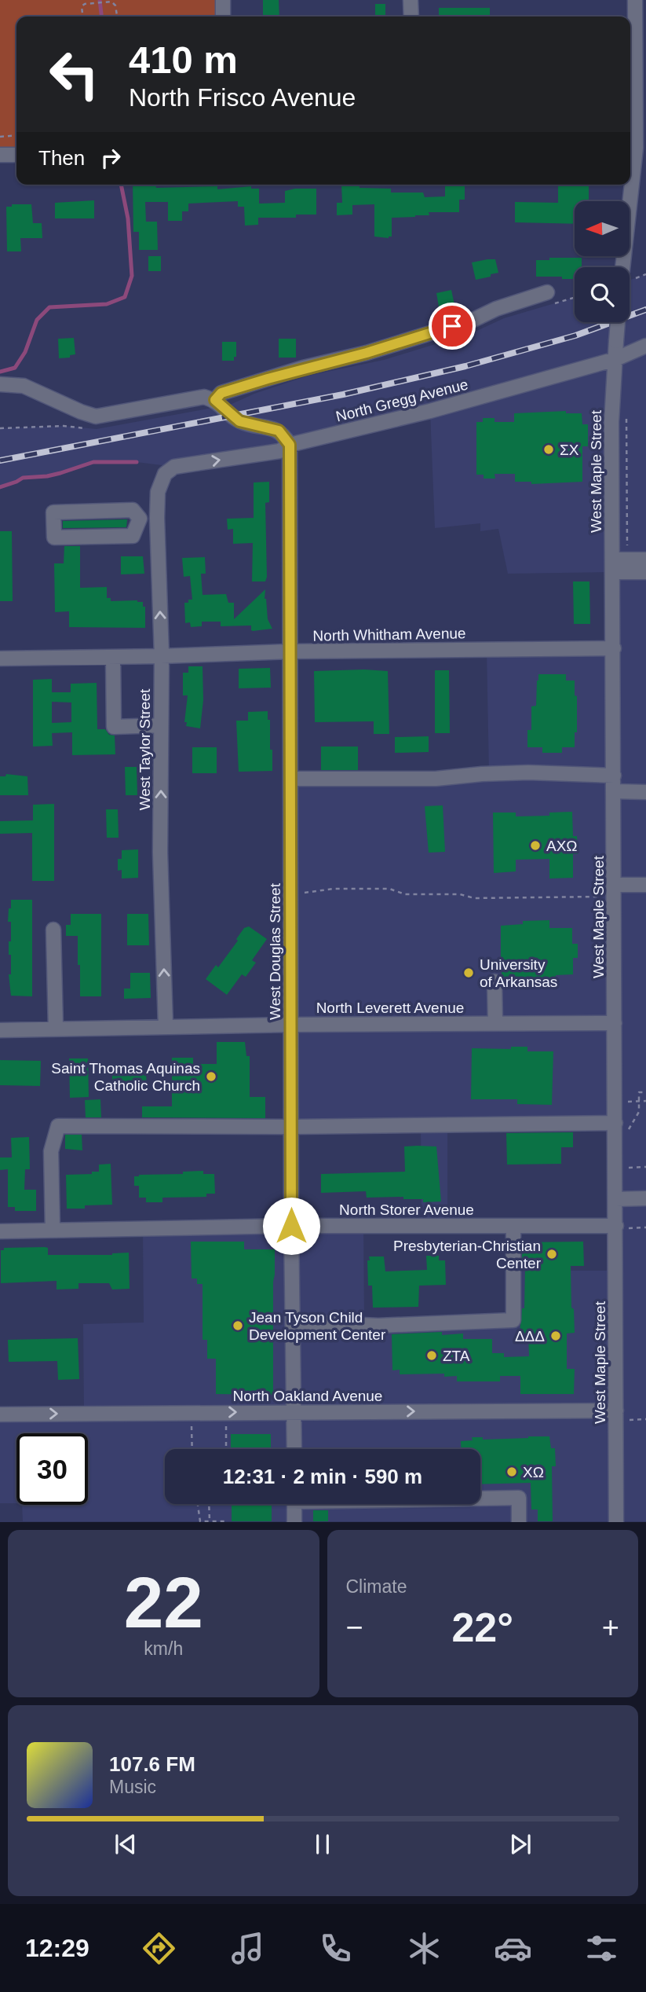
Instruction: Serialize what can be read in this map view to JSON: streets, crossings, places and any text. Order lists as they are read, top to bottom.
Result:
{
  "streets": {
    "street": [
      "North Gregg Avenue",
      "West Maple Street",
      "North Whitham Avenue",
      "West Taylor Street",
      "West Douglas Street",
      "North Leverett Avenue",
      "North Storer Avenue",
      "North Oakland Avenue"
    ]
  },
  "crossings": [
    ["North Gregg Avenue", "West Maple Street"],
    ["North Gregg Avenue", "West Taylor Street"],
    ["North Gregg Avenue", "West Douglas Street"],
    ["West Maple Street", "North Whitham Avenue"],
    ["West Maple Street", "North Leverett Avenue"],
    ["West Maple Street", "North Storer Avenue"],
    ["West Maple Street", "North Oakland Avenue"],
    ["North Whitham Avenue", "West Taylor Street"],
    ["North Whitham Avenue", "West Douglas Street"],
    ["West Taylor Street", "North Leverett Avenue"],
    ["West Douglas Street", "North Leverett Avenue"],
    ["West Douglas Street", "North Storer Avenue"],
    ["West Douglas Street", "North Oakland Avenue"]
  ],
  "one_way": ["West Taylor Street", "North Oakland Avenue"],
  "places": [
    "ΣΧ",
    "ΑΧΩ",
    "University of Arkansas",
    "Saint Thomas Aquinas Catholic Church",
    "Presbyterian-Christian Center",
    "Jean Tyson Child Development Center",
    "ΔΔΔ",
    "ΖΤΑ",
    "ΧΩ"
  ],
  "north": "left",
  "page": {
    "turn": ["410 m", "North Frisco Avenue"],
    "then": "Then",
    "limit": "30",
    "trip": "12:31 · 2 min · 590 m",
    "tile": [
      ["22", "km/h"],
      "Climate"
    ],
    "heat": ["−", "22°", "+"],
    "song": ["107.6 FM", "Music"],
    "tabs": "12:29"
  }
}
